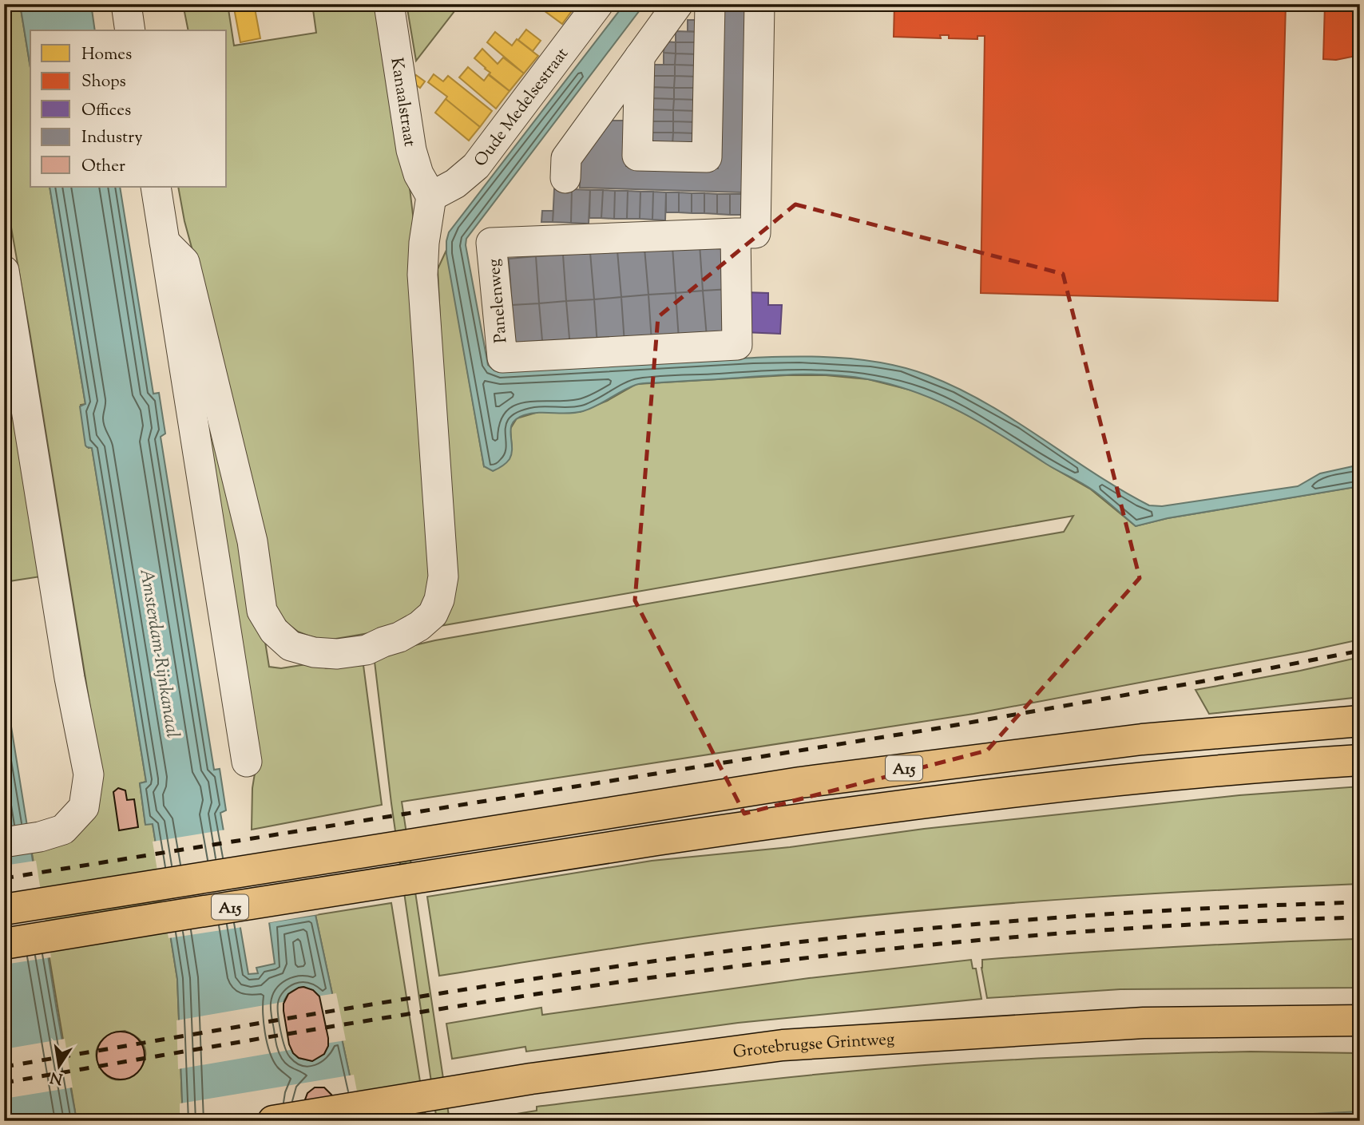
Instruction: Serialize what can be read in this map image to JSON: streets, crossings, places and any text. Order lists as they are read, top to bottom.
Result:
{
  "streets": {
    "main road": ["A15", "Grotebrugse Grintweg"],
    "street": ["Kanaalstraat", "Oude Medelsestraat", "Panelenweg"]
  },
  "crossings": [
    ["Kanaalstraat", "Oude Medelsestraat"]
  ],
  "water": ["Amsterdam-Rijnkanaal"],
  "legend": [
    "Homes",
    "Shops",
    "Offices",
    "Industry",
    "Other"
  ],
  "north": "bottom"
}
